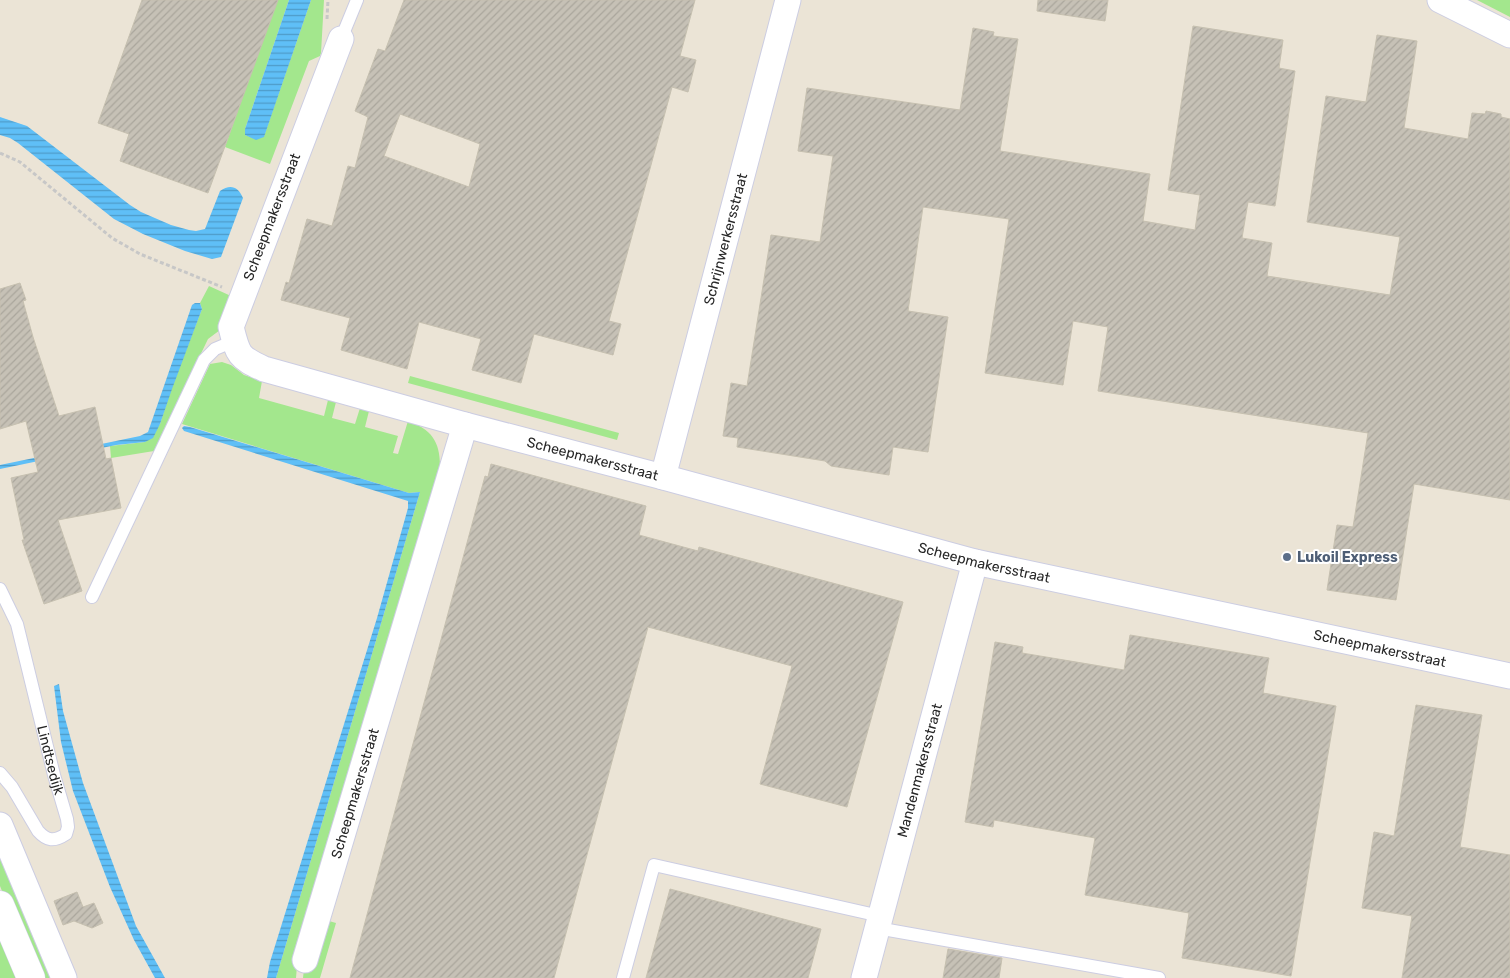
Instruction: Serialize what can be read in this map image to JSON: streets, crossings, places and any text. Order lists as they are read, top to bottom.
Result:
{
  "streets": {
    "street": ["Scheepmakersstraat", "Schrijnwerkersstraat", "Mandenmakersstraat"],
    "lane": ["Lindtsedijk"]
  },
  "crossings": [
    ["Scheepmakersstraat", "Schrijnwerkersstraat"],
    ["Scheepmakersstraat", "Mandenmakersstraat"]
  ],
  "places": ["Lukoil Express"]
}
